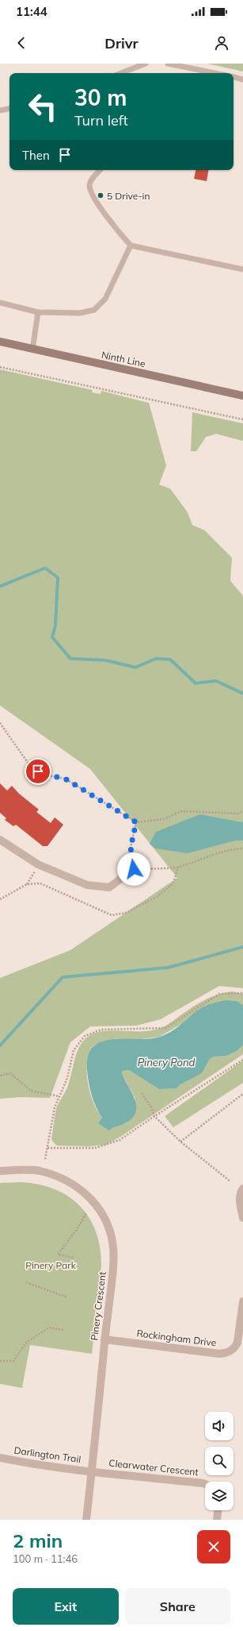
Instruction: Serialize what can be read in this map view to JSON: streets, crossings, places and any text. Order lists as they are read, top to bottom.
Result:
{
  "streets": {
    "main road": ["Ninth Line"],
    "street": [
      "Pinery Crescent",
      "Rockingham Drive",
      "Darlington Trail",
      "Clearwater Crescent"
    ]
  },
  "crossings": [
    ["Pinery Crescent", "Rockingham Drive"],
    ["Pinery Crescent", "Darlington Trail"],
    ["Pinery Crescent", "Clearwater Crescent"],
    ["Darlington Trail", "Clearwater Crescent"]
  ],
  "water": ["Pinery Pond"],
  "parks": ["Pinery Park"],
  "places": ["5 Drive-in"],
  "page": {
    "status": "11:44",
    "header": "Drivr",
    "turn": ["30 m", "Turn left"],
    "then": "Then",
    "heading": ["2 min", "100 m · 11:46"],
    "buttons": ["Exit", "Share"]
  }
}
